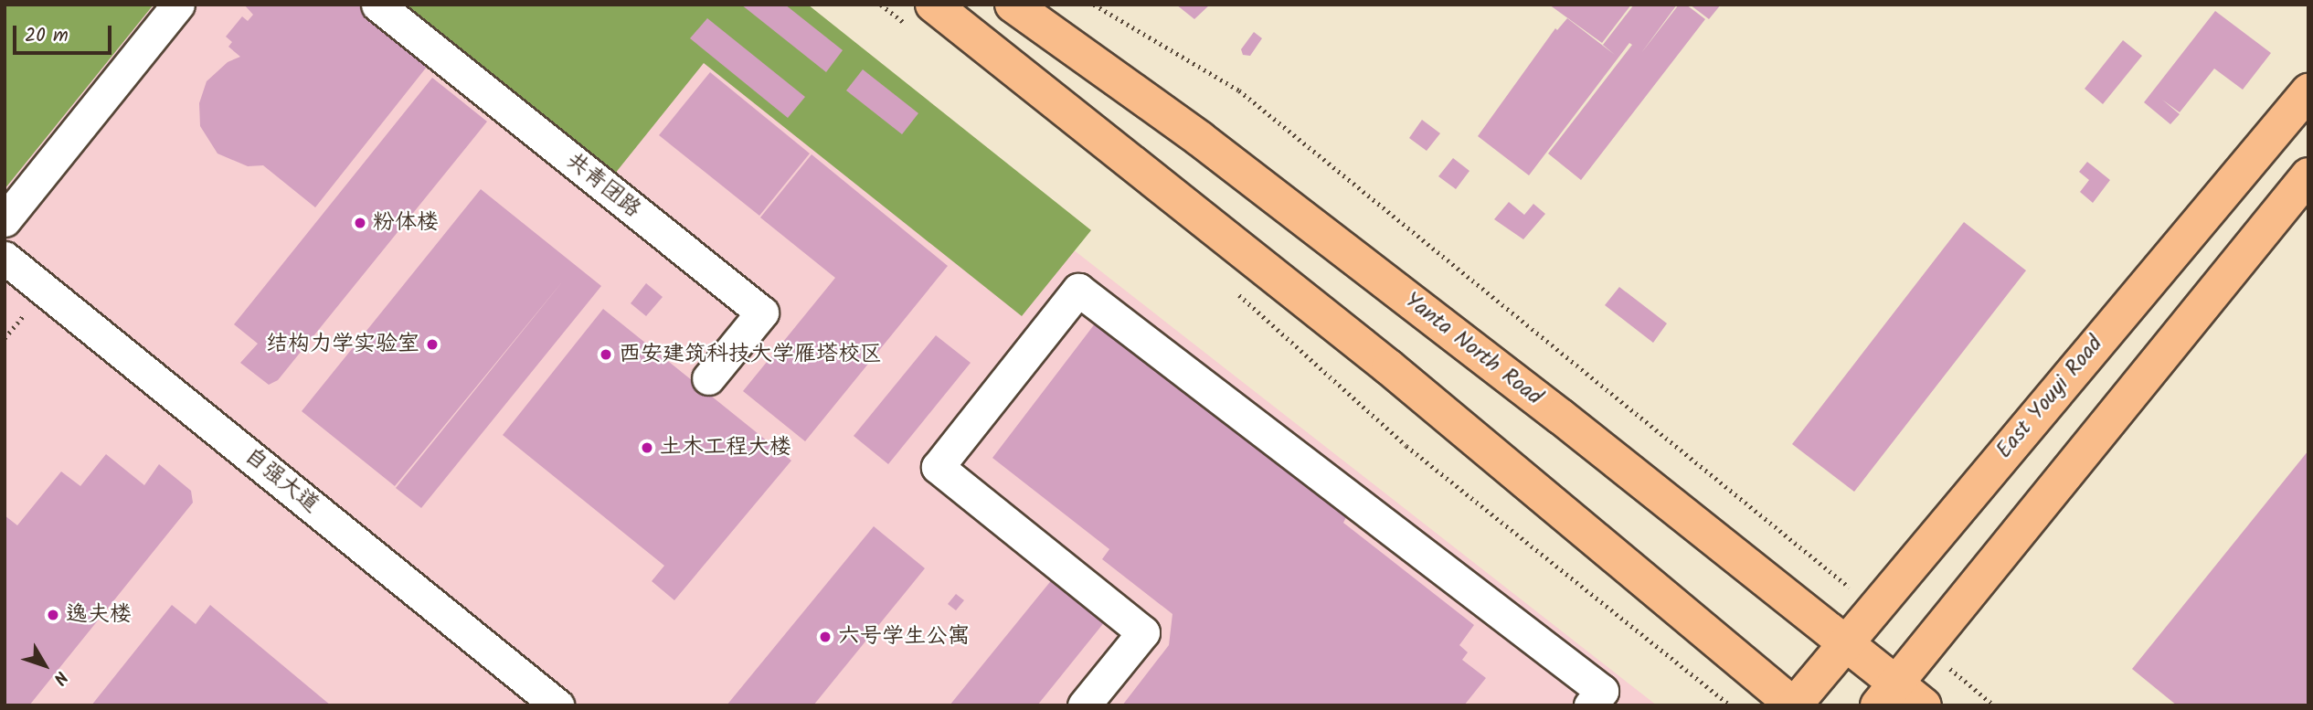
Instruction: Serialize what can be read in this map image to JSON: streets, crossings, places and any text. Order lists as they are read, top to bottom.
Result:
{
  "streets": {
    "main road": ["Yanta North Road", "East Youyi Road"],
    "street": ["共青团路", "自强大道"]
  },
  "crossings": [
    ["Yanta North Road", "East Youyi Road"]
  ],
  "places": [
    "粉体楼",
    "结构力学实验室",
    "西安建筑科技大学雁塔校区",
    "土木工程大楼",
    "逸夫楼",
    "六号学生公寓"
  ],
  "scale_bar": "20 m",
  "north": "bottom right"
}
